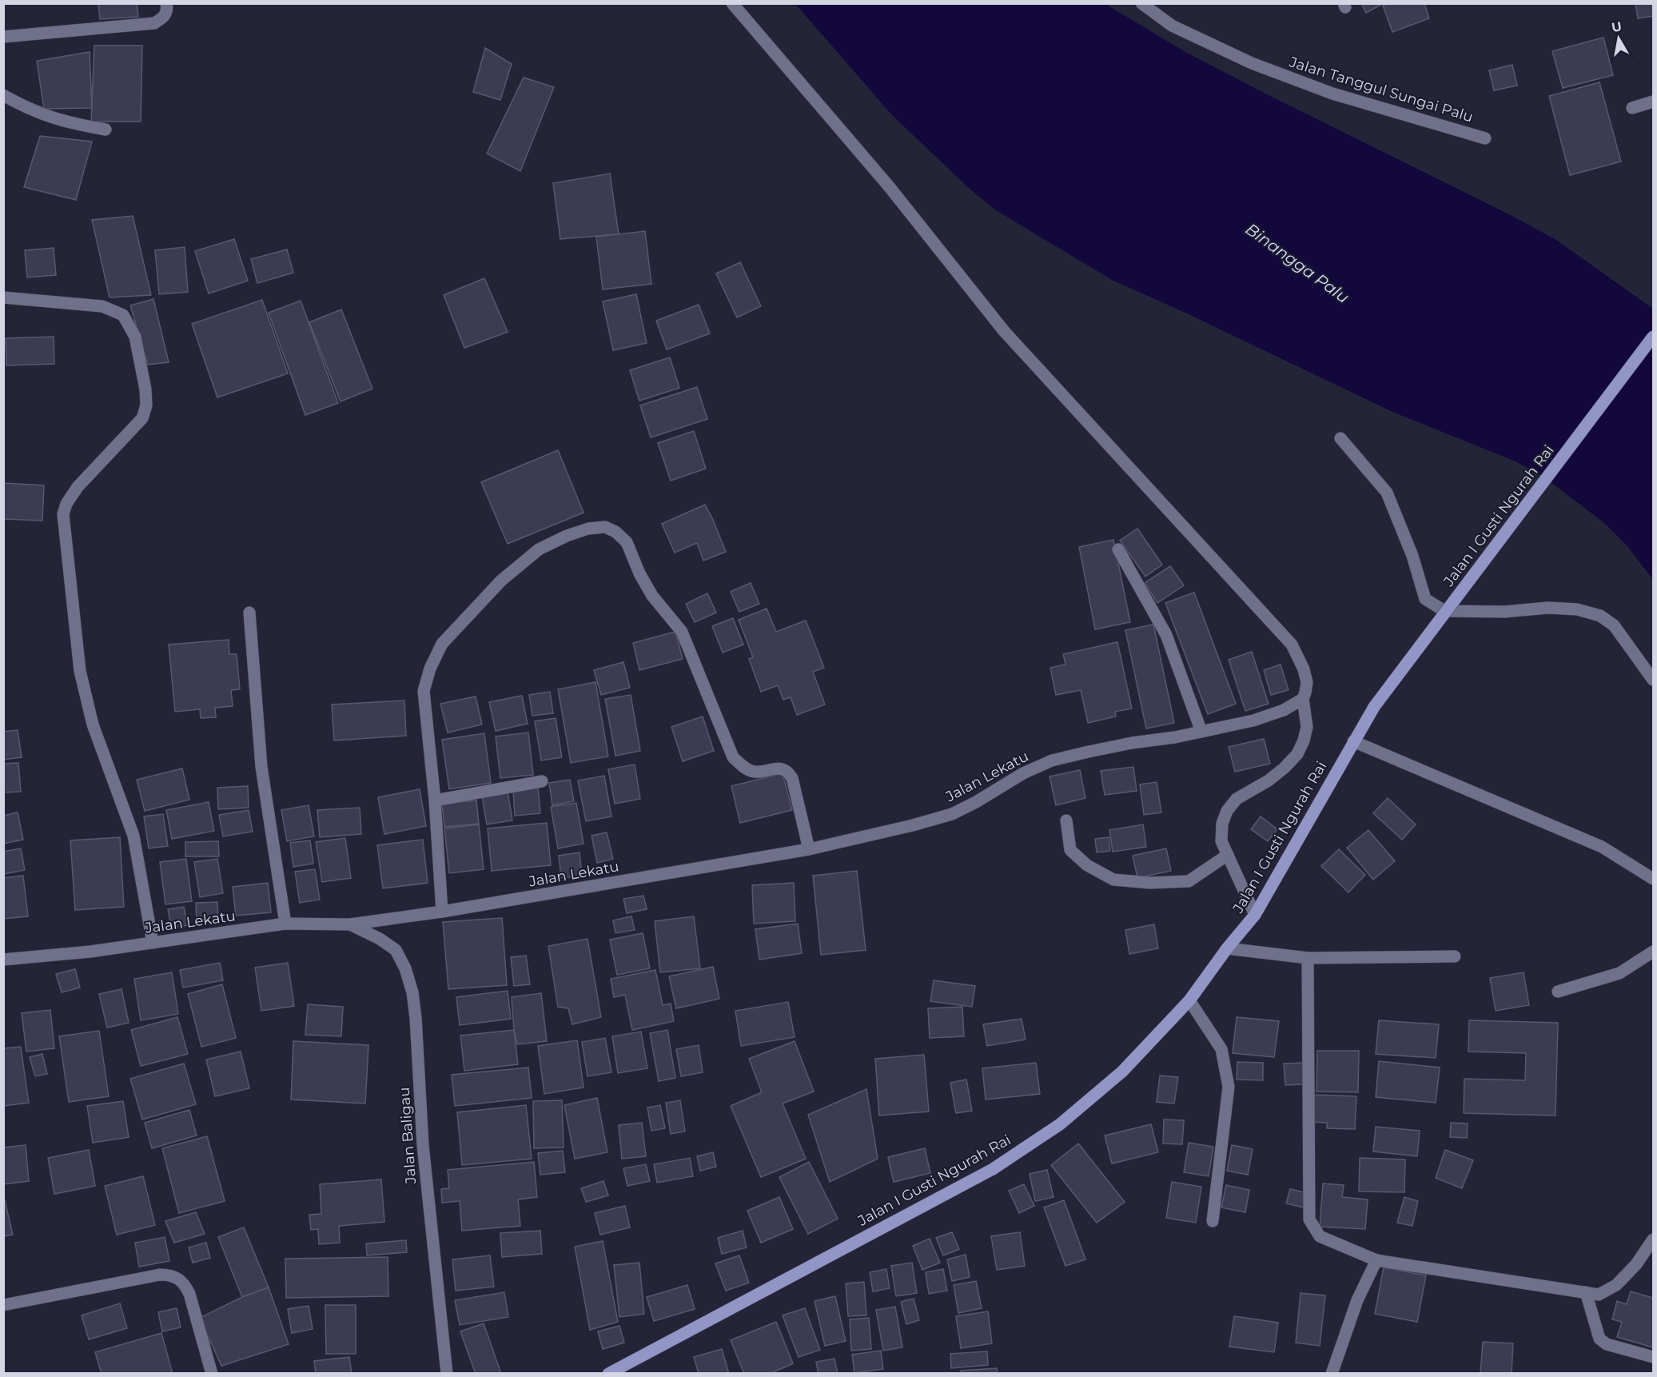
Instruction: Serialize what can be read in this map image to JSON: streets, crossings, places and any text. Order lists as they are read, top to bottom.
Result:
{
  "streets": {
    "main road": ["Jalan I Gusti Ngurah Rai"],
    "street": ["Jalan Tanggul Sungai Palu", "Jalan Lekatu", "Jalan Baligau"]
  },
  "crossings": [
    ["Jalan Lekatu", "Jalan Baligau"]
  ],
  "water": ["Binangga Palu"],
  "north": "top"
}
